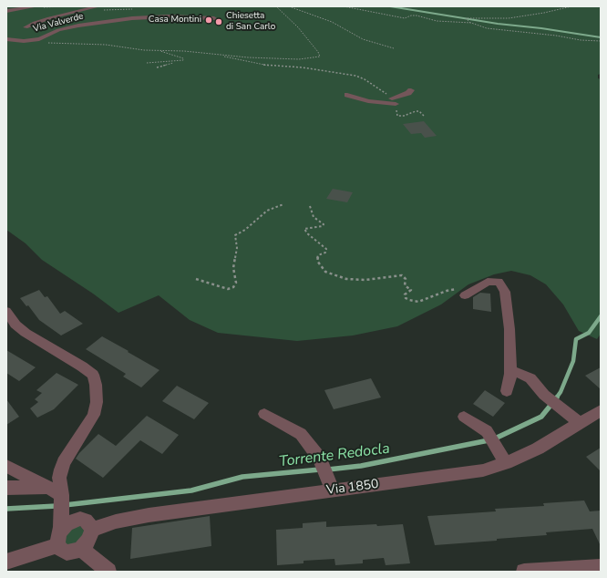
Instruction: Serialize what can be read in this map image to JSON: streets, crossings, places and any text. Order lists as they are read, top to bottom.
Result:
{
  "streets": {
    "street": ["Via Valverde", "Via 1850"]
  },
  "water": ["Torrente Redocla"],
  "places": ["Casa Montini", "Chiesetta di San Carlo"]
}
